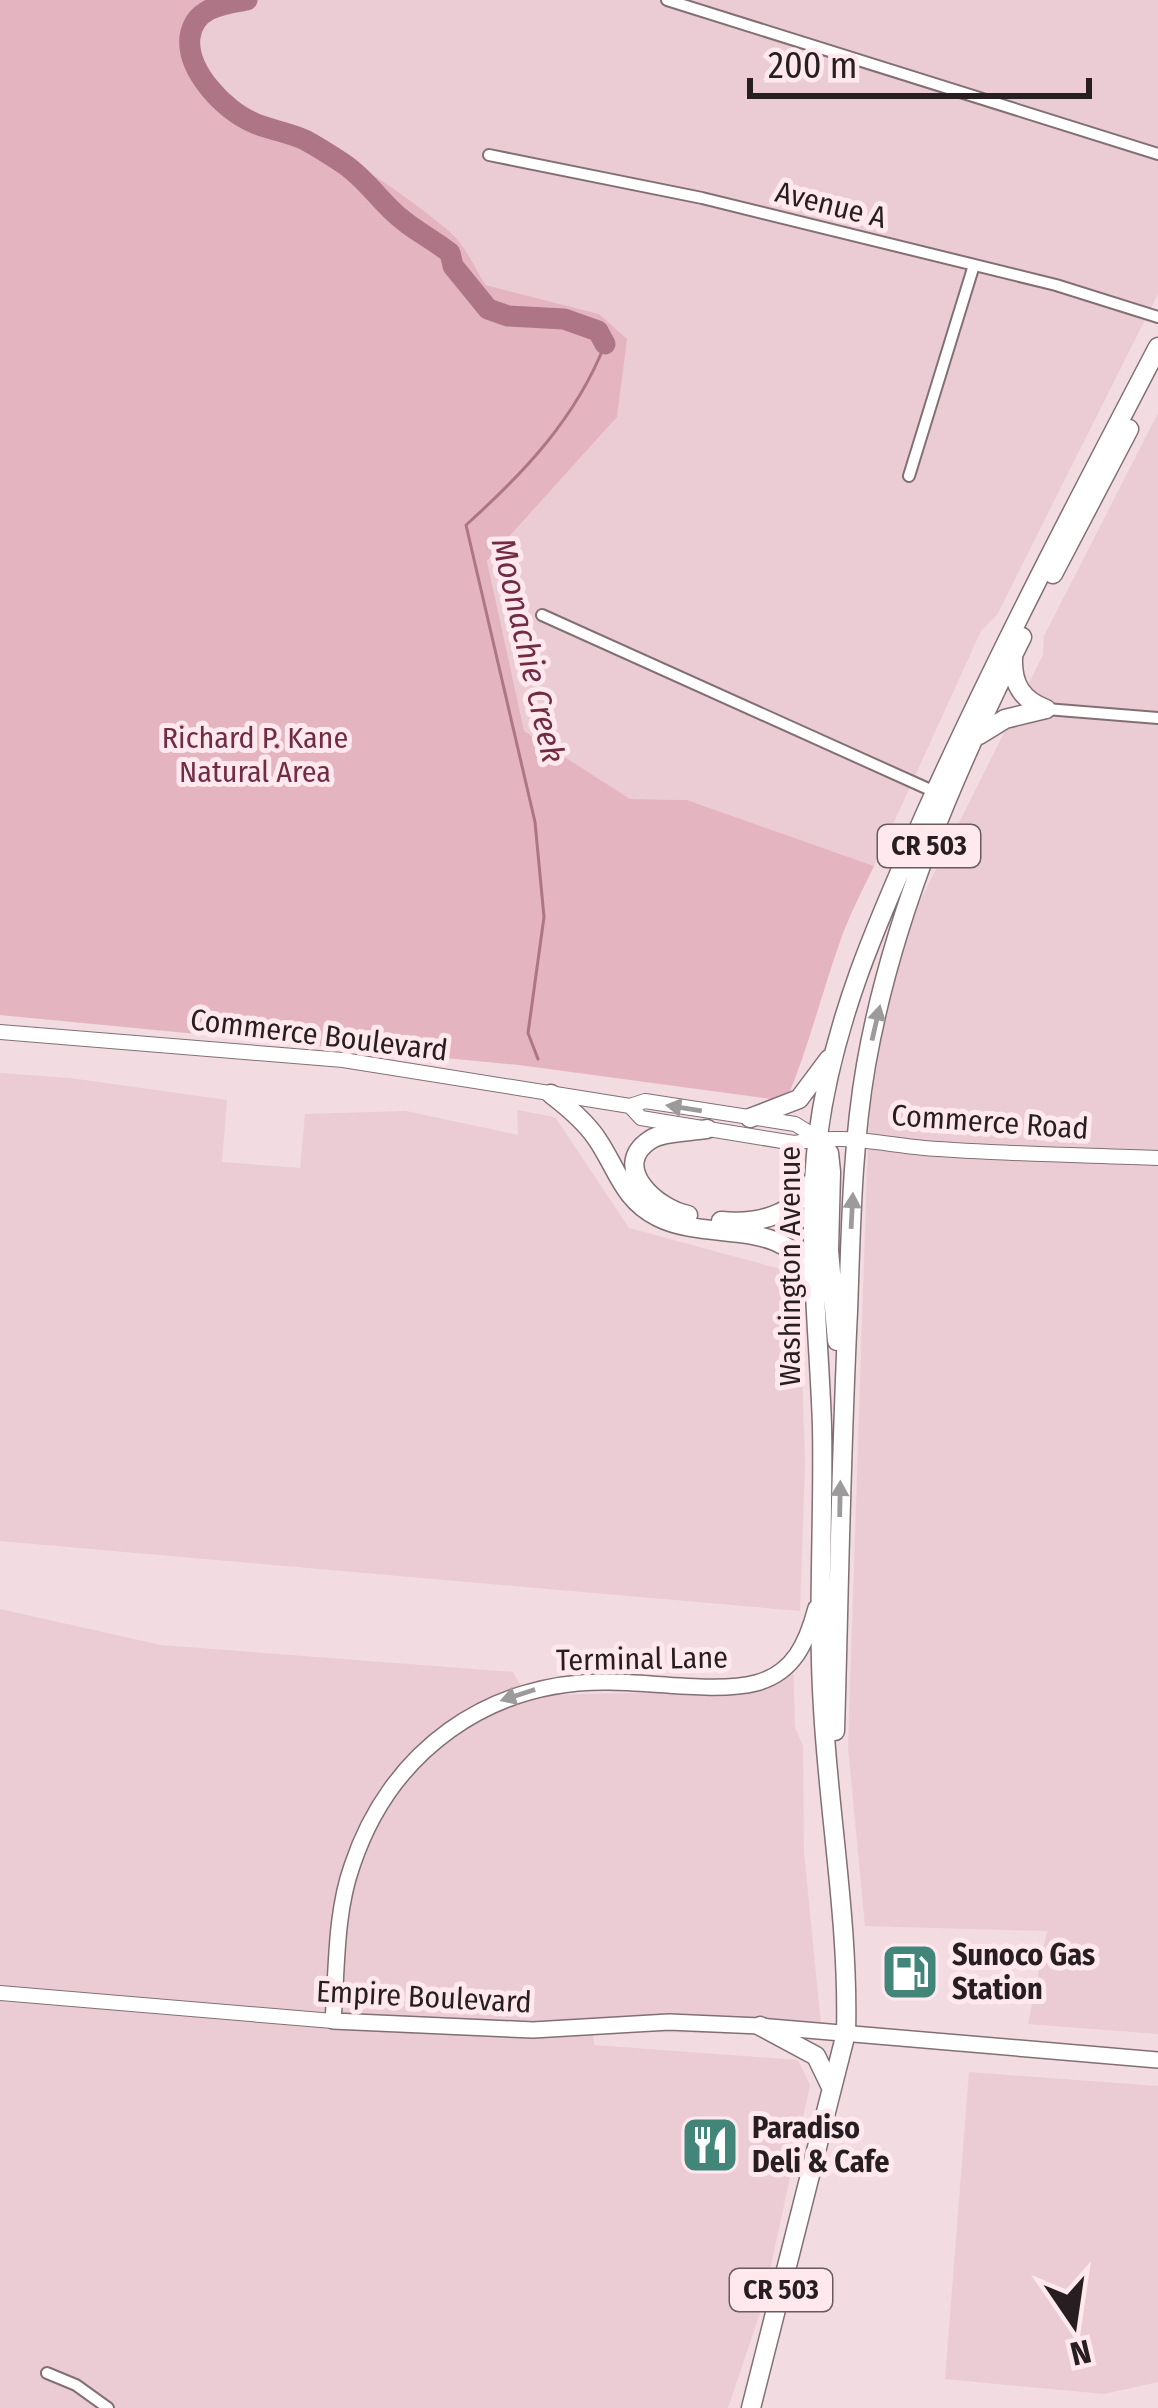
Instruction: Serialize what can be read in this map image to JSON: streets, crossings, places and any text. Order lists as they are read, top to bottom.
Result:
{
  "streets": {
    "main road": [
      "CR 503",
      "Washington Avenue",
      "Terminal Lane",
      "Empire Boulevard"
    ],
    "street": ["Avenue A", "Commerce Boulevard", "Commerce Road"]
  },
  "crossings": [
    ["CR 503", "Washington Avenue"],
    ["CR 503", "Empire Boulevard"],
    ["Commerce Boulevard", "Commerce Road"],
    ["Commerce Boulevard", "Washington Avenue"],
    ["Commerce Road", "Washington Avenue"],
    ["Washington Avenue", "Terminal Lane"],
    ["Washington Avenue", "Empire Boulevard"],
    ["Terminal Lane", "Empire Boulevard"]
  ],
  "one_way": ["Terminal Lane"],
  "water": ["Moonachie Creek"],
  "parks": ["Richard P. Kane Natural Area"],
  "places": {
    "fuel station": ["Sunoco Gas Station"],
    "restaurant": ["Paradiso Deli & Cafe"]
  },
  "scale_bar": "200 m",
  "north": "bottom"
}
